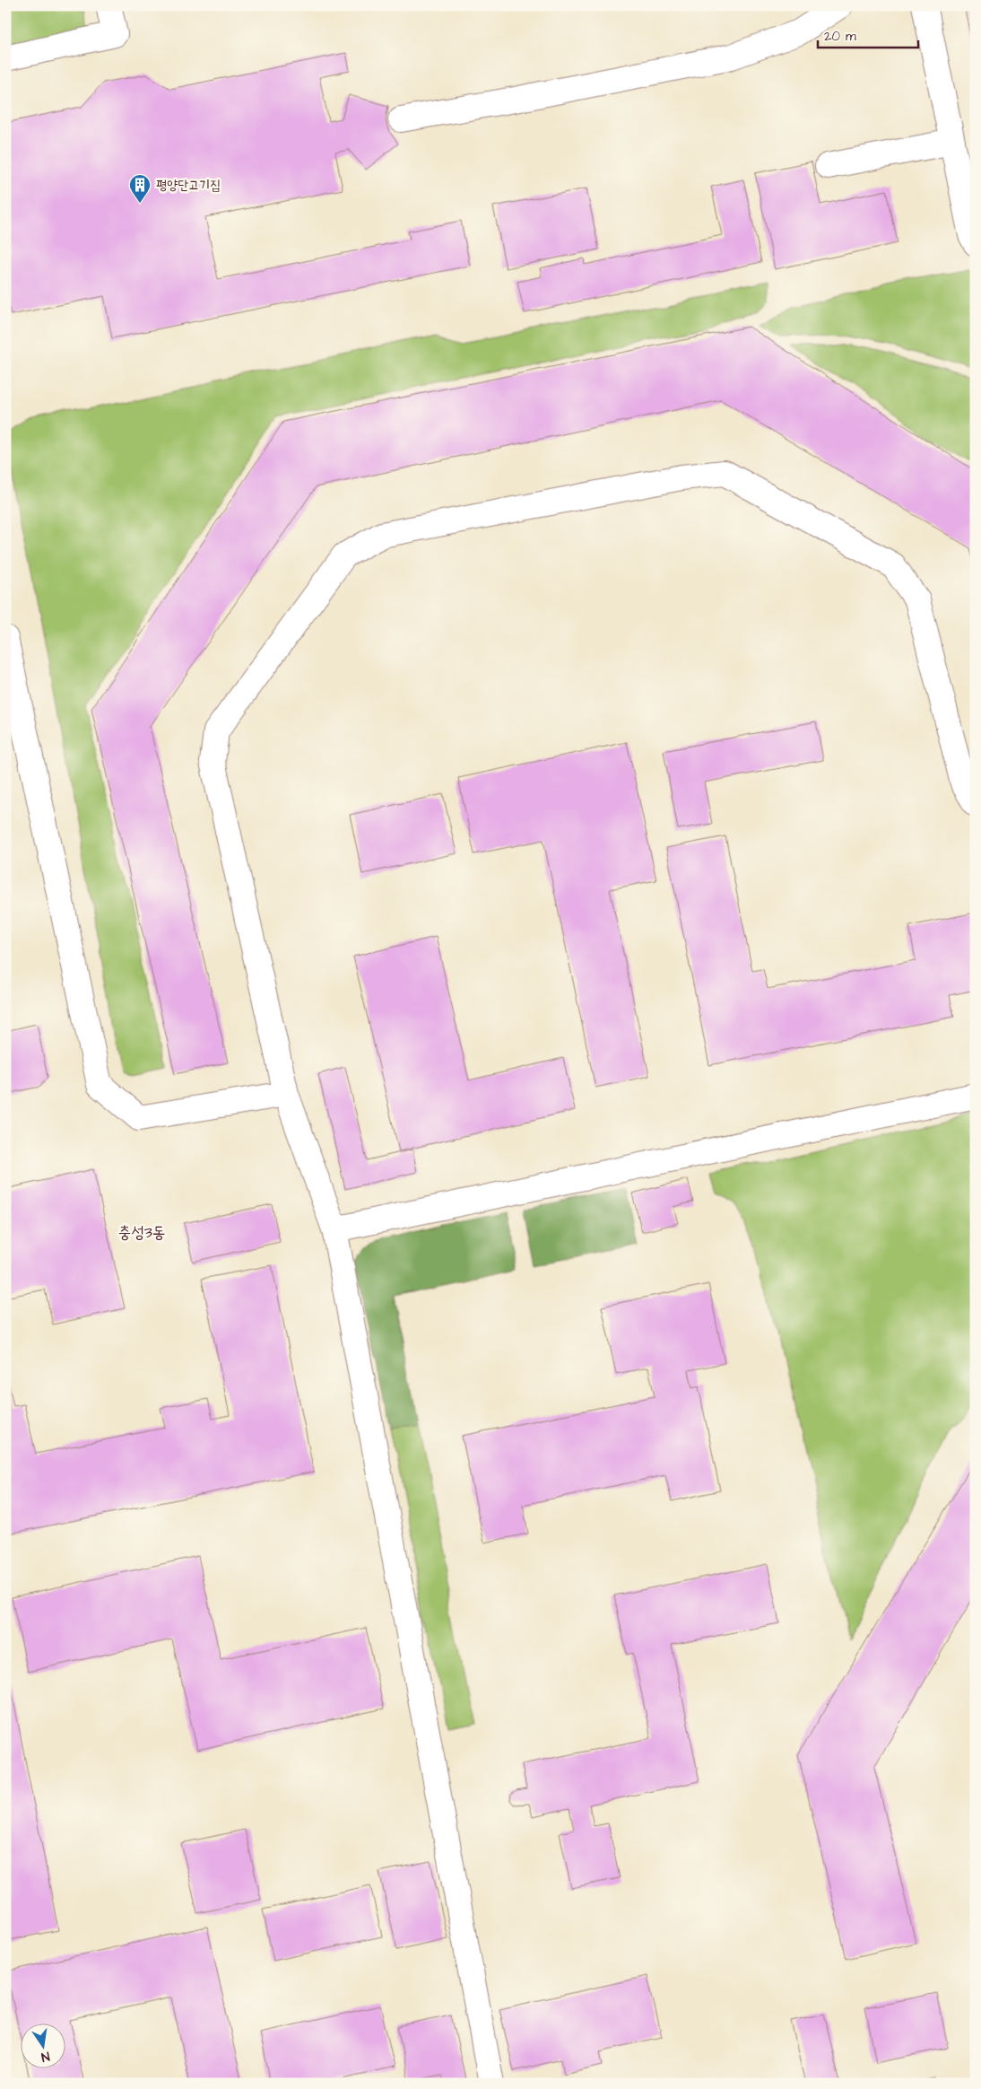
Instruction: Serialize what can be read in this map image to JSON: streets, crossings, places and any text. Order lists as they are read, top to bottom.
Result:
{
  "districts": ["충성3동"],
  "places": {
    "building": ["평양단고기집"]
  },
  "scale_bar": "20 m",
  "north": "bottom"
}
